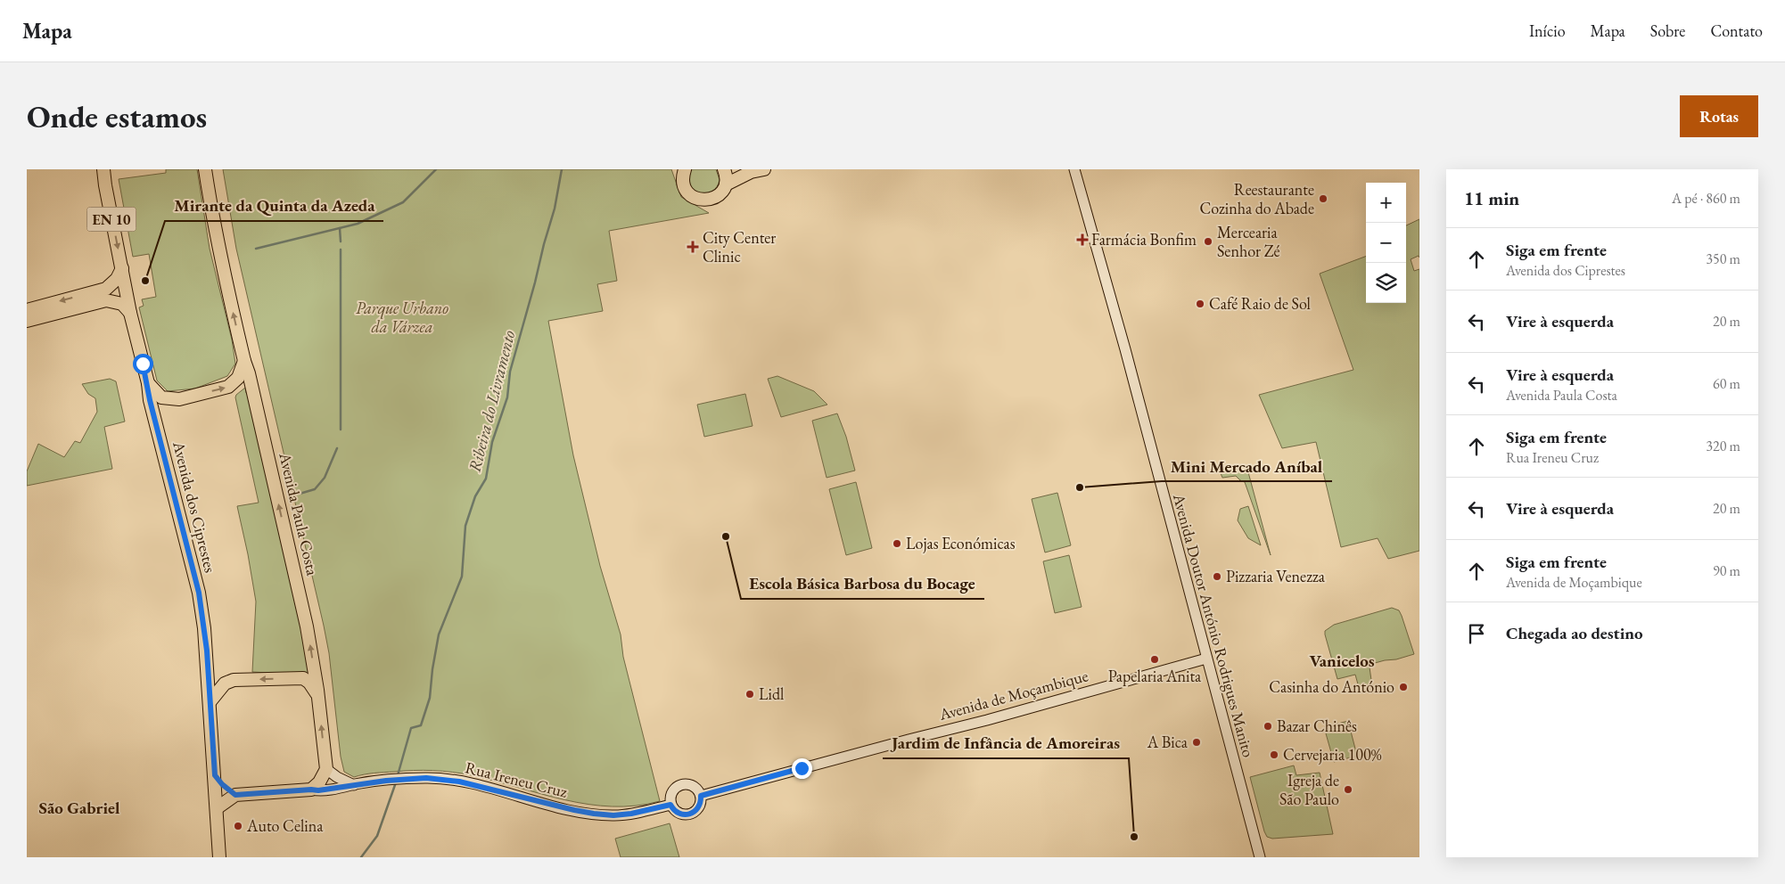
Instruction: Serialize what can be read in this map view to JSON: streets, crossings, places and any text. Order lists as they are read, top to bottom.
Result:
{
  "streets": {
    "main road": ["EN 10", "Avenida dos Ciprestes", "Avenida Paula Costa"],
    "street": ["Avenida Doutor António Rodrigues Manito", "Avenida de Moçambique", "Rua Ireneu Cruz"]
  },
  "crossings": [
    ["Avenida dos Ciprestes", "Avenida Paula Costa"],
    ["Avenida dos Ciprestes", "Rua Ireneu Cruz"],
    ["Avenida Paula Costa", "Rua Ireneu Cruz"],
    ["Avenida Doutor António Rodrigues Manito", "Avenida de Moçambique"],
    ["Avenida de Moçambique", "Rua Ireneu Cruz"]
  ],
  "one_way": ["Avenida Paula Costa"],
  "districts": ["Vanicelos", "São Gabriel"],
  "water": ["Ribeira do Livramento"],
  "parks": ["Parque Urbano da Várzea"],
  "places": {
    "other": [
      "Reestaurante Cozinha do Abade",
      "Mercearia Senhor Zé",
      "Mirante da Quinta da Azeda",
      "Café Raio de Sol",
      "Mini Mercado Aníbal",
      "Escola Básica Barbosa du Bocage",
      "Lojas Económicas",
      "Pizzaria Venezza",
      "Papelaria Anita",
      "Casinha do António",
      "Lidl",
      "Bazar Chinês",
      "A Bica",
      "Cervejaria 100%",
      "Igreja de São Paulo",
      "Auto Celina",
      "Jardim de Infância de Amoreiras"
    ],
    "health": ["Farmácia Bonfim", "City Center Clinic"]
  },
  "page": {
    "header": "Mapa",
    "nav": [
      "Início",
      "Mapa",
      "Sobre",
      "Contato"
    ],
    "buttons": "Rotas",
    "title": "Onde estamos",
    "heading": ["11 min", "A pé · 860 m"],
    "map_buttons": ["+", "−"],
    "list": [
      ["Siga em frente", "Avenida dos Ciprestes", "350 m"],
      ["Vire à esquerda", "20 m"],
      ["Vire à esquerda", "Avenida Paula Costa", "60 m"],
      ["Siga em frente", "Rua Ireneu Cruz", "320 m"],
      ["Vire à esquerda", "20 m"],
      ["Siga em frente", "Avenida de Moçambique", "90 m"],
      "Chegada ao destino"
    ]
  }
}
